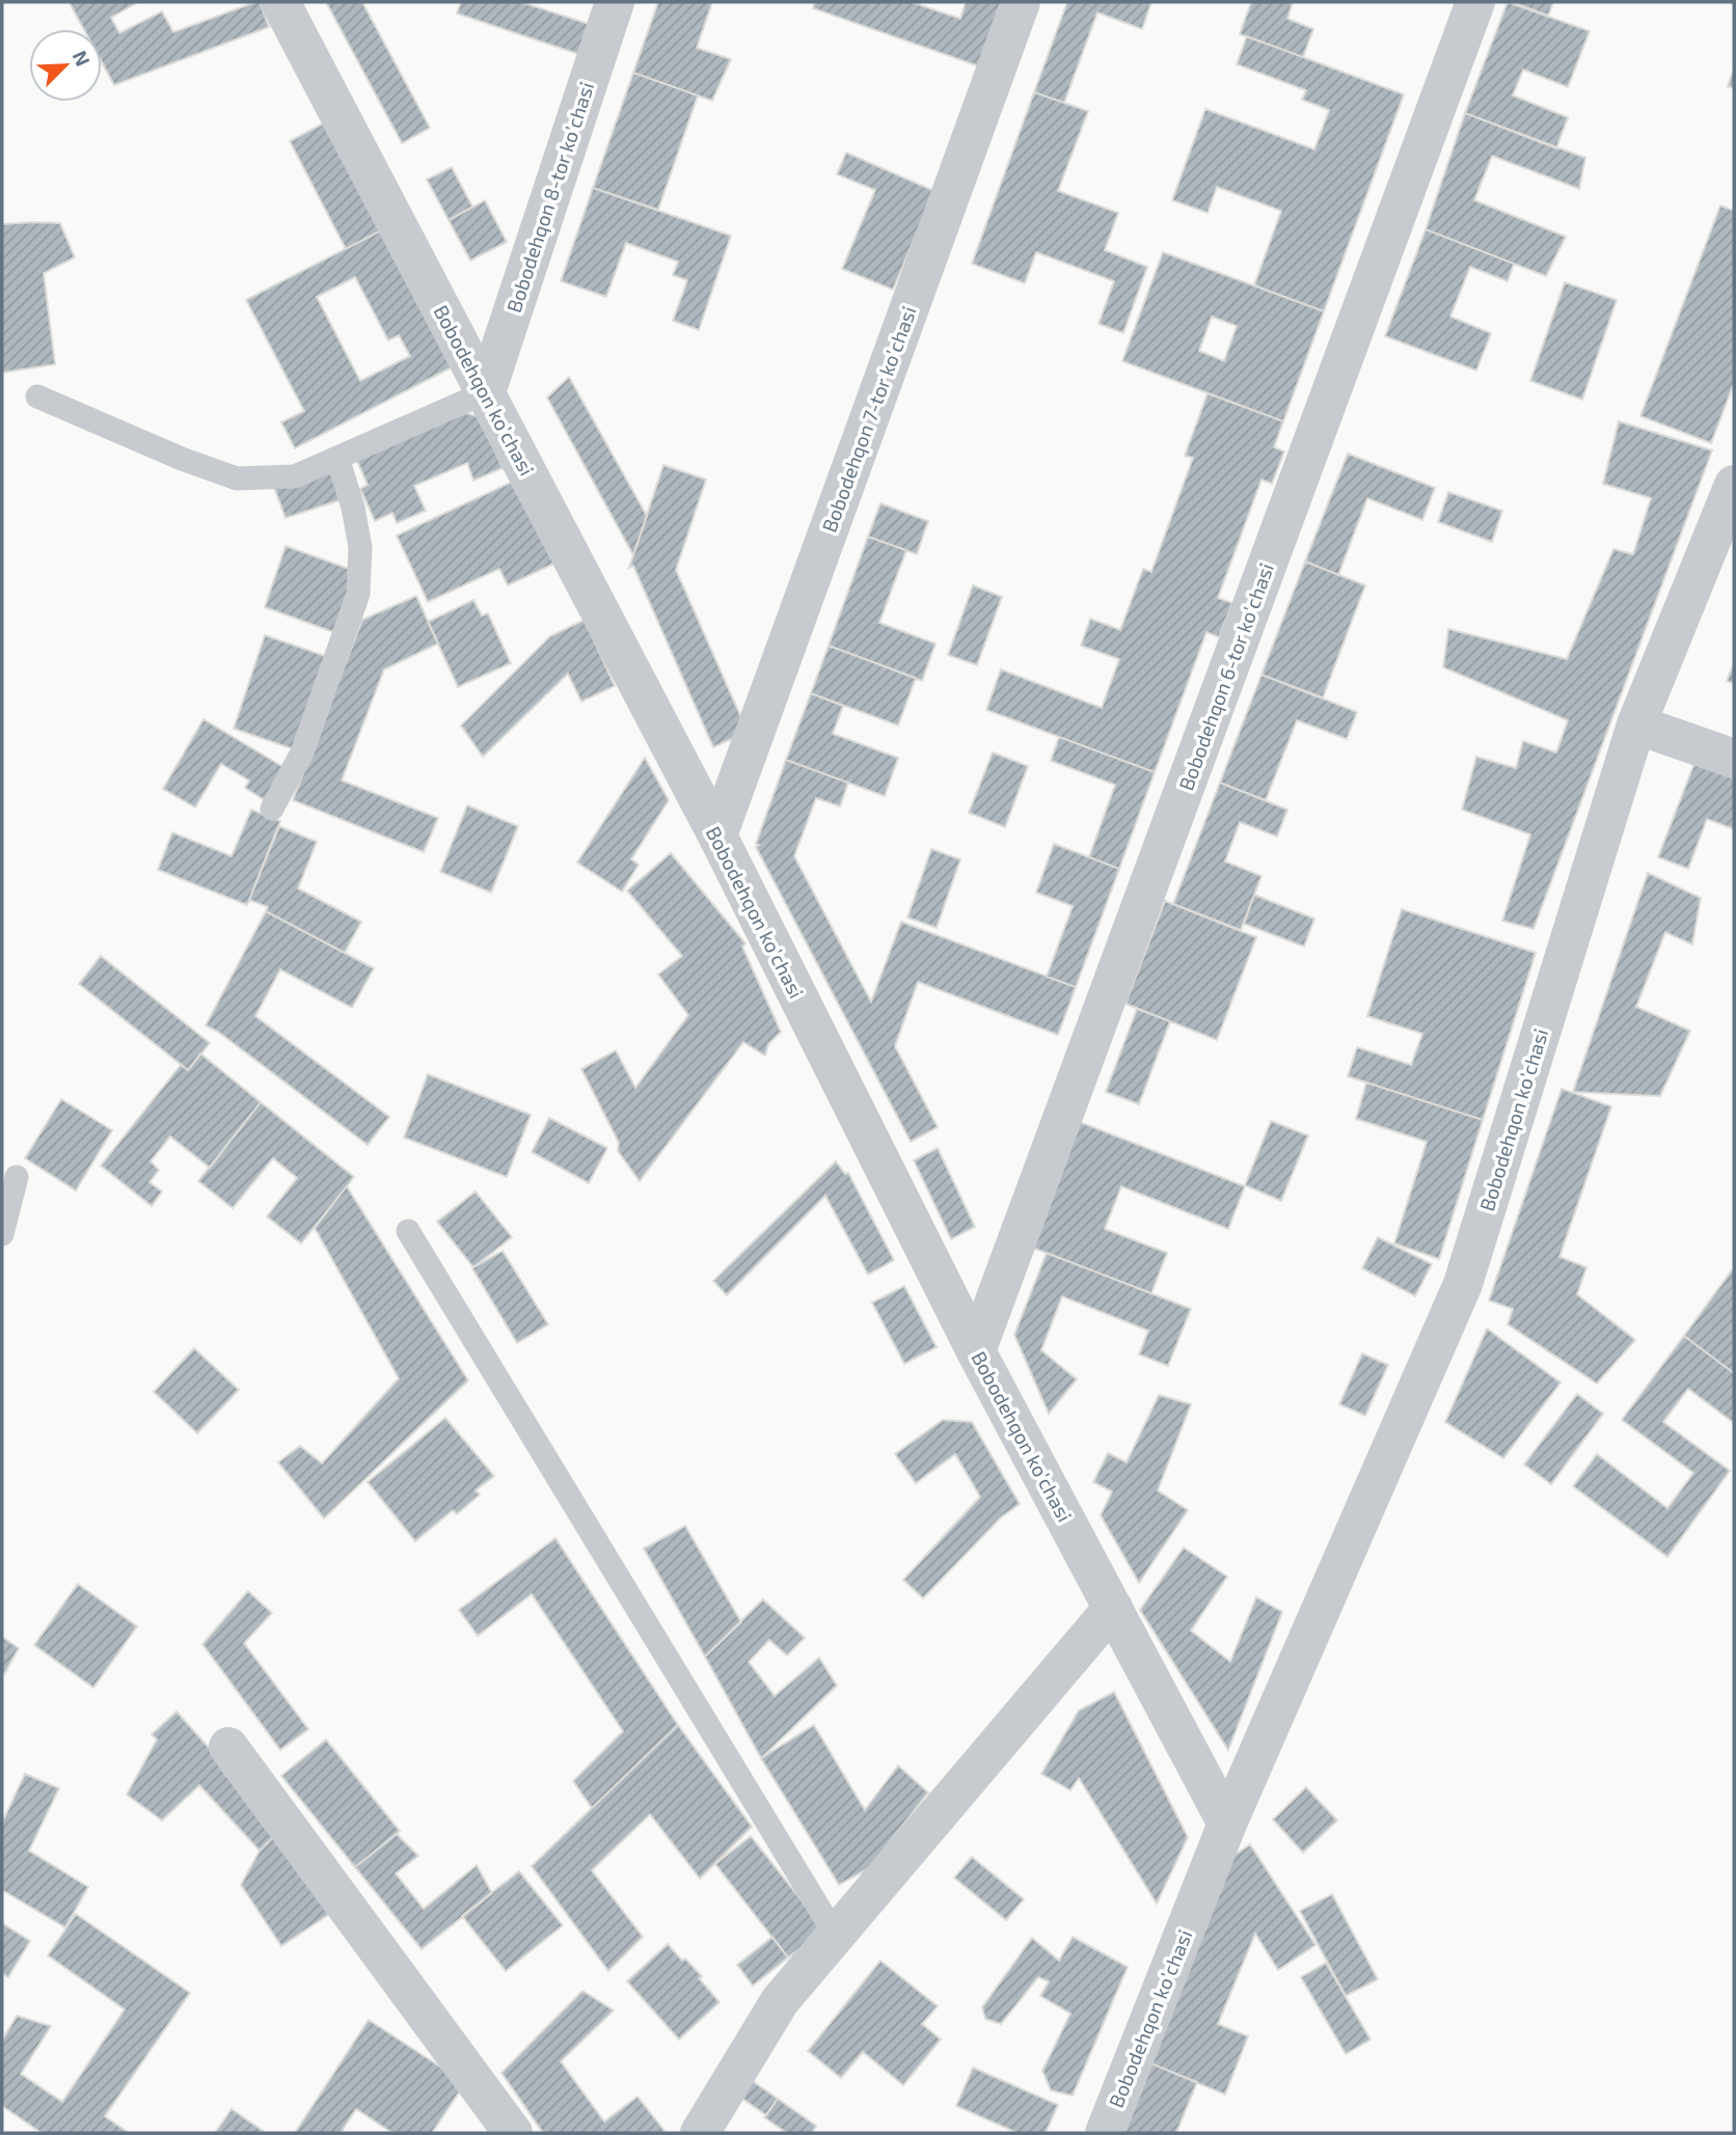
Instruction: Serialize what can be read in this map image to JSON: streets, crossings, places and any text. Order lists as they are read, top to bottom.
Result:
{
  "streets": {
    "street": [
      "Bobodehqon 8-tor koʼchasi",
      "Bobodehqon koʼchasi",
      "Bobodehqon 7-tor koʼchasi",
      "Bobodehqon 6-tor koʼchasi"
    ]
  },
  "crossings": [
    ["Bobodehqon 8-tor koʼchasi", "Bobodehqon koʼchasi"],
    ["Bobodehqon koʼchasi", "Bobodehqon 7-tor koʼchasi"],
    ["Bobodehqon koʼchasi", "Bobodehqon 6-tor koʼchasi"]
  ],
  "north": "top right"
}
